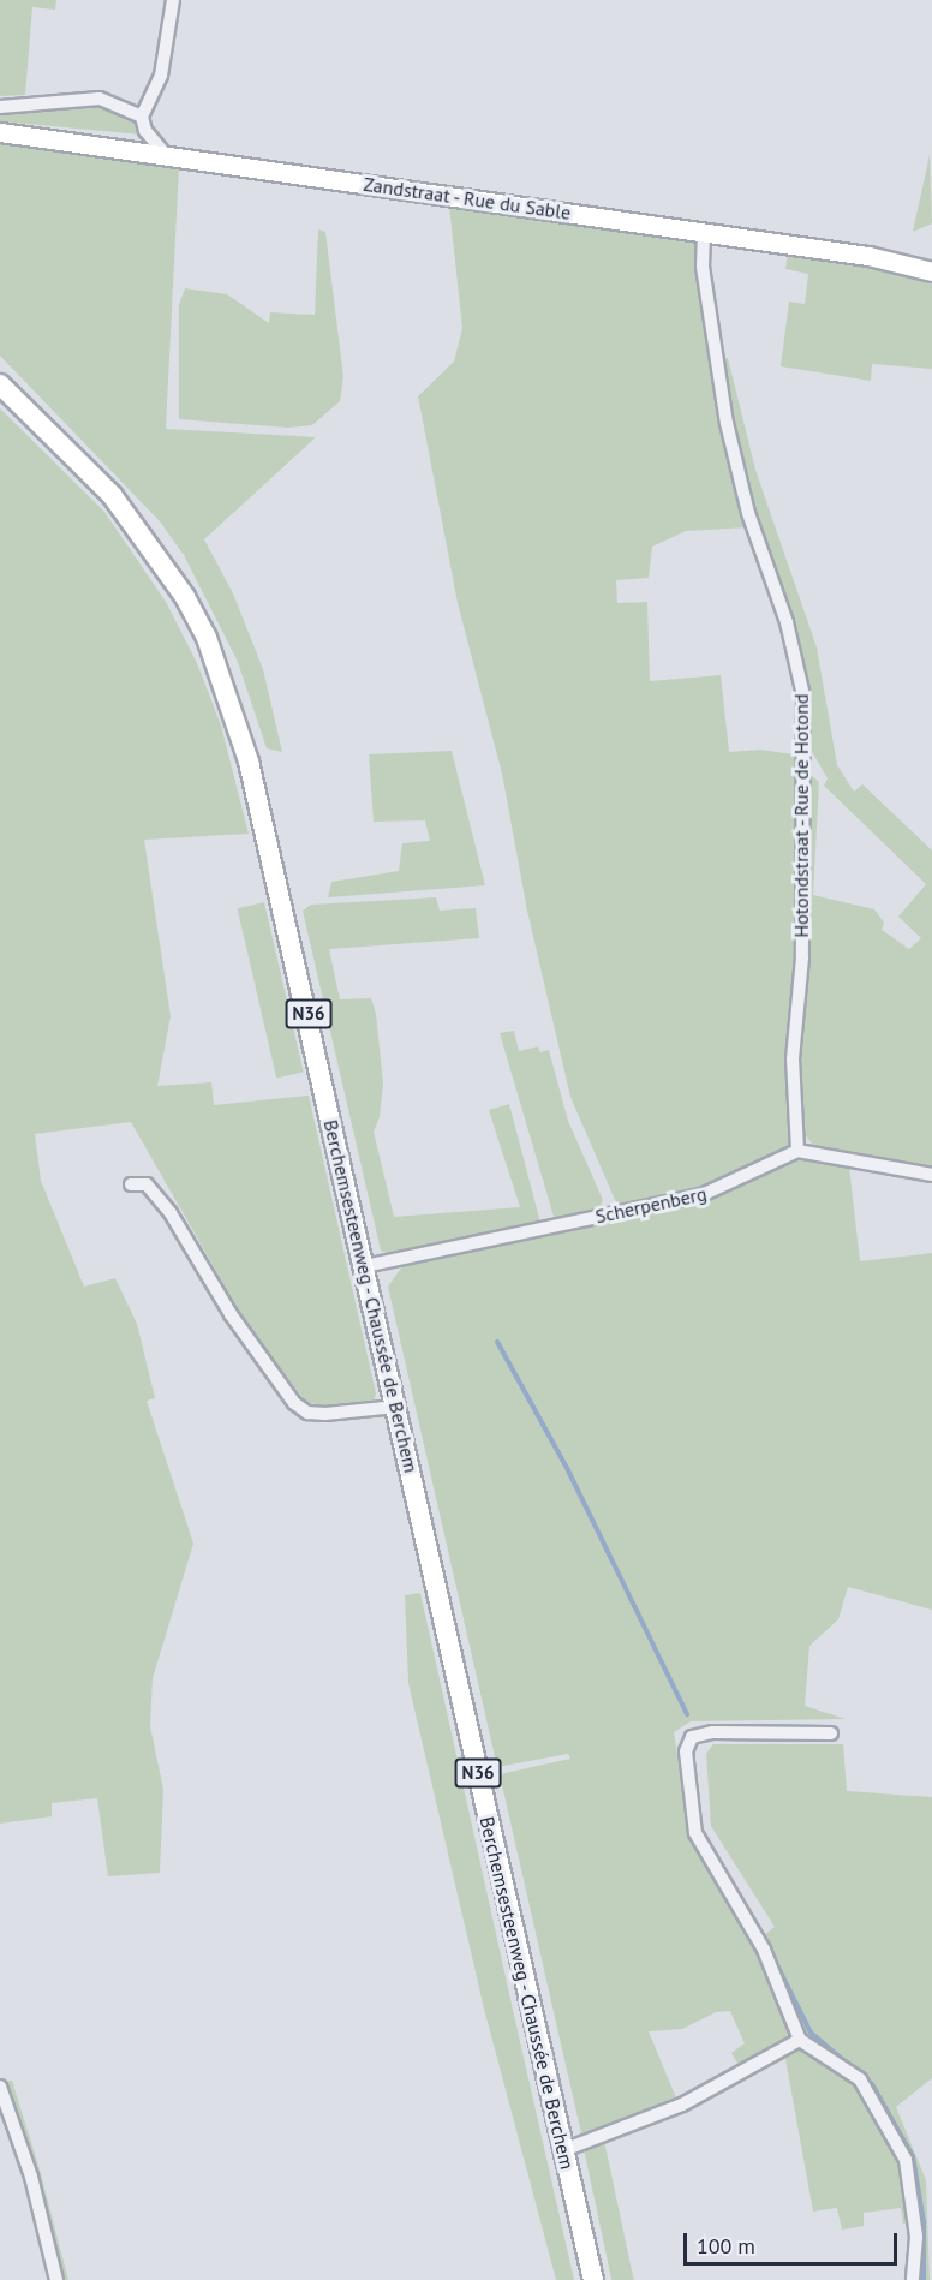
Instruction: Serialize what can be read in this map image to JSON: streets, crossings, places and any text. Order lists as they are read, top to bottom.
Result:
{
  "streets": {
    "main road": ["Zandstraat - Rue du Sable", "N36", "Berchemsesteenweg - Chaussée de Berchem"],
    "street": ["Hotondstraat - Rue de Hotond", "Scherpenberg"]
  },
  "crossings": [
    ["Zandstraat - Rue du Sable", "Hotondstraat - Rue de Hotond"],
    ["Hotondstraat - Rue de Hotond", "Scherpenberg"],
    ["Scherpenberg", "Berchemsesteenweg - Chaussée de Berchem"]
  ],
  "scale_bar": "100 m"
}
